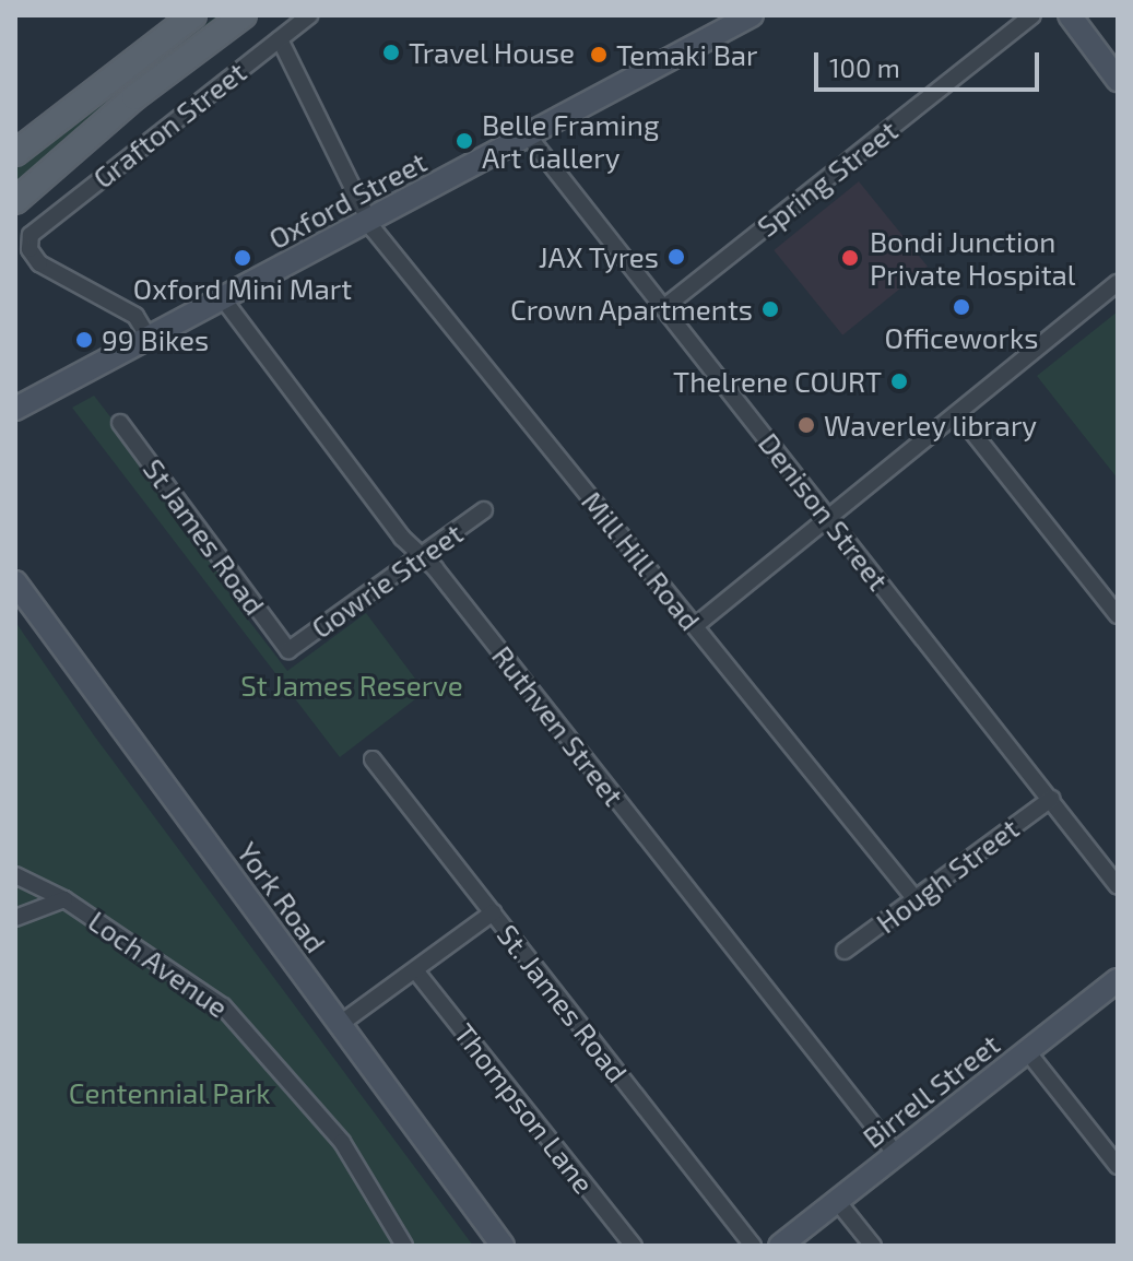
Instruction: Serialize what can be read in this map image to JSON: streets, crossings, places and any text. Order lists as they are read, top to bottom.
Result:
{
  "streets": {
    "main road": ["Oxford Street", "York Road", "Birrell Street"],
    "street": [
      "Grafton Street",
      "Spring Street",
      "Denison Street",
      "St James Road",
      "Mill Hill Road",
      "Gowrie Street",
      "Ruthven Street",
      "Hough Street",
      "Loch Avenue",
      "St. James Road",
      "Thompson Lane"
    ]
  },
  "crossings": [
    ["Grafton Street", "Oxford Street"],
    ["Grafton Street", "Mill Hill Road"],
    ["Spring Street", "Denison Street"],
    ["Oxford Street", "Denison Street"],
    ["Oxford Street", "Mill Hill Road"],
    ["Oxford Street", "Ruthven Street"],
    ["Denison Street", "Hough Street"],
    ["St James Road", "Gowrie Street"],
    ["Mill Hill Road", "Hough Street"],
    ["Gowrie Street", "Ruthven Street"],
    ["Ruthven Street", "Birrell Street"]
  ],
  "parks": ["St James Reserve", "Centennial Park"],
  "places": [
    "Travel House",
    "Temaki Bar",
    "Belle Framing Art Gallery",
    "JAX Tyres",
    "Oxford Mini Mart",
    "Bondi Junction Private Hospital",
    "Officeworks",
    "Crown Apartments",
    "99 Bikes",
    "Thelrene COURT",
    "Waverley library"
  ],
  "scale_bar": "100 m"
}
